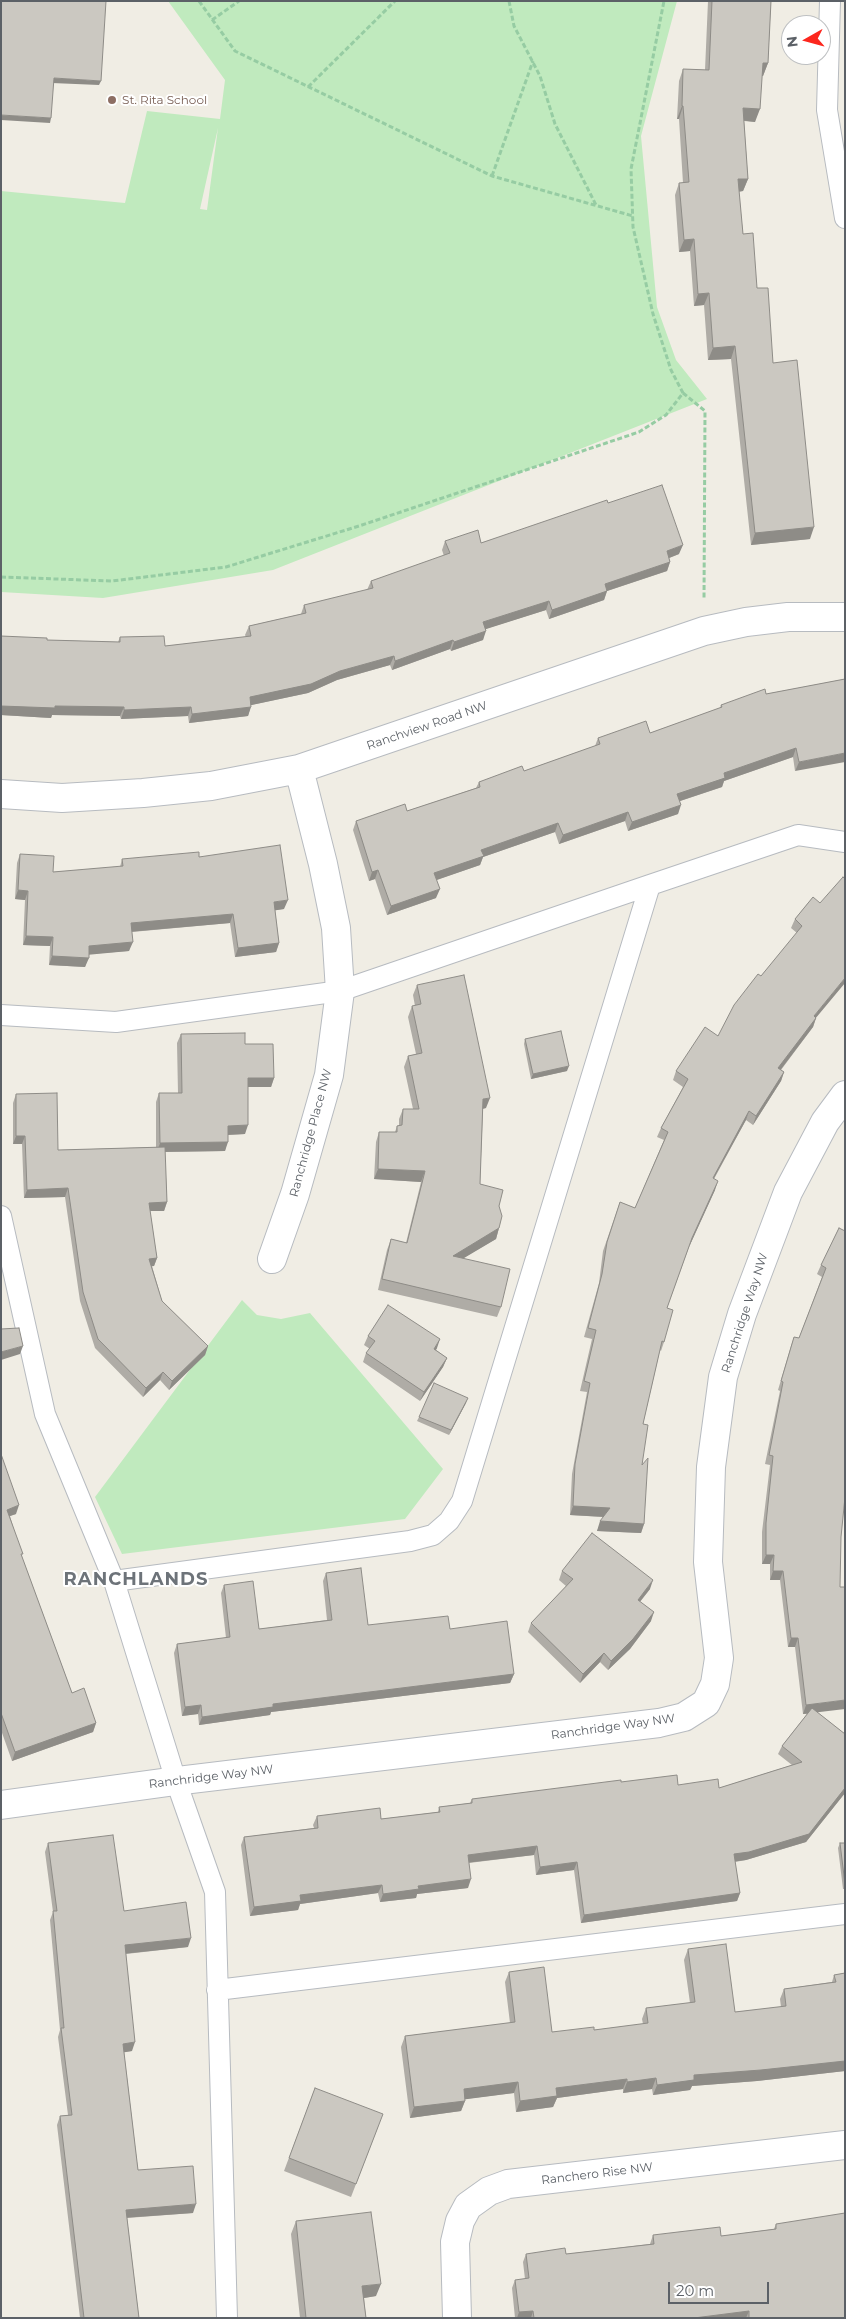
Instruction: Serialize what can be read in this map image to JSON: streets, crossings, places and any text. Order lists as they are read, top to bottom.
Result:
{
  "streets": {
    "street": [
      "Ranchview Road NW",
      "Ranchridge Place NW",
      "Ranchridge Way NW",
      "Ranchero Rise NW"
    ]
  },
  "crossings": [
    ["Ranchview Road NW", "Ranchridge Place NW"]
  ],
  "districts": ["RANCHLANDS"],
  "places": ["St. Rita School"],
  "scale_bar": "20 m",
  "north": "left"
}
